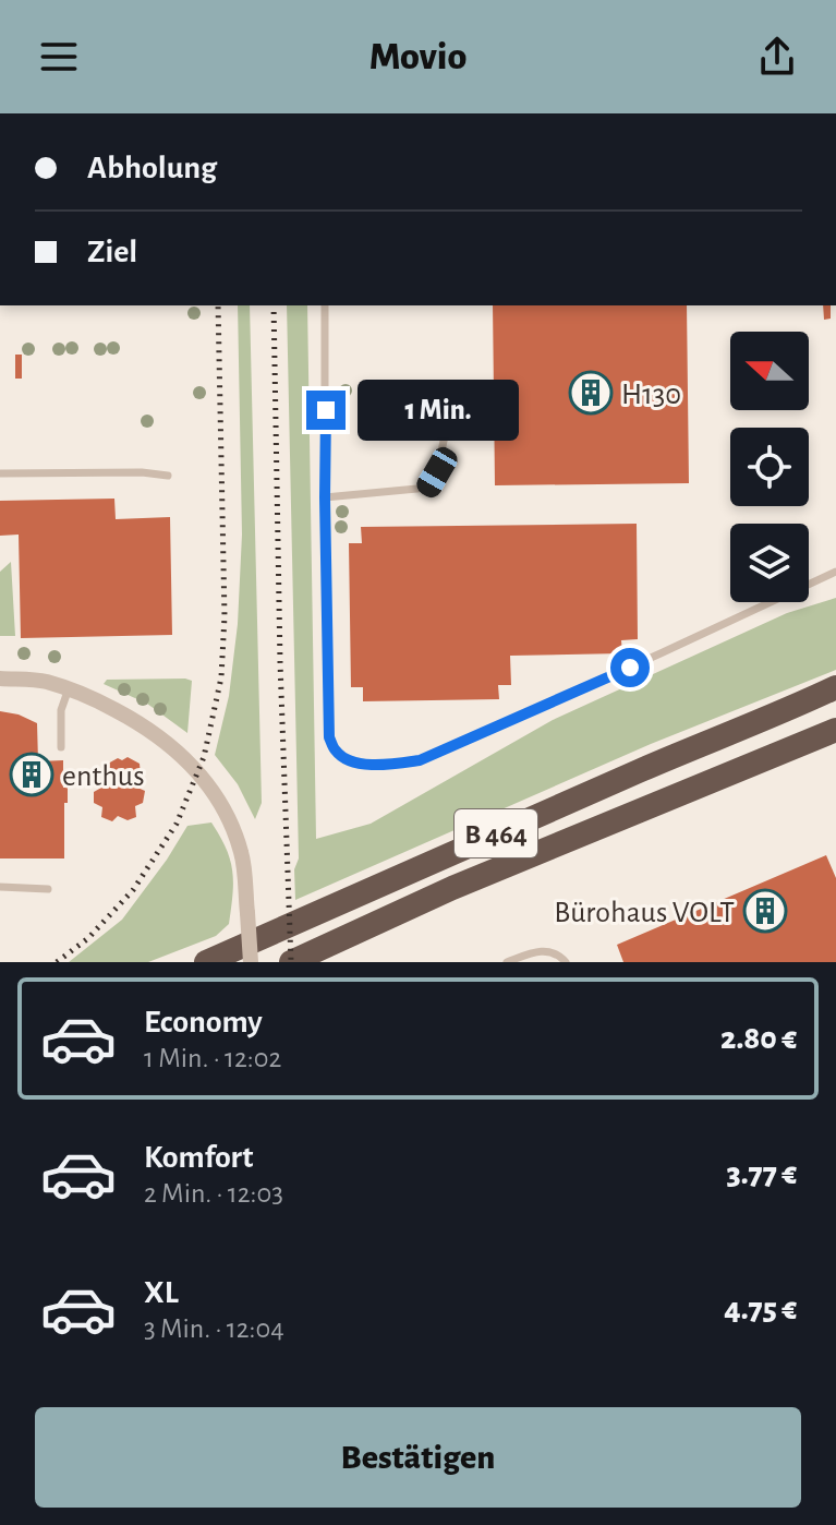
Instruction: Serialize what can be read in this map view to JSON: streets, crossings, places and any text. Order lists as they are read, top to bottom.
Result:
{
  "streets": {
    "highway": ["B 464"]
  },
  "places": {
    "building": ["H130", "enthus", "Bürohaus VOLT"]
  },
  "north": "left",
  "page": {
    "header": "Movio",
    "banner": ["Abholung", "Ziel"],
    "bubble": "1 Min.",
    "list": [
      {
        "name": "Economy",
        "note": "1 Min. · 12:02",
        "value": "2.80 €"
      },
      {
        "name": "Komfort",
        "note": "2 Min. · 12:03",
        "value": "3.77 €"
      },
      {
        "name": "XL",
        "note": "3 Min. · 12:04",
        "value": "4.75 €"
      }
    ],
    "buttons": "Bestätigen"
  }
}
